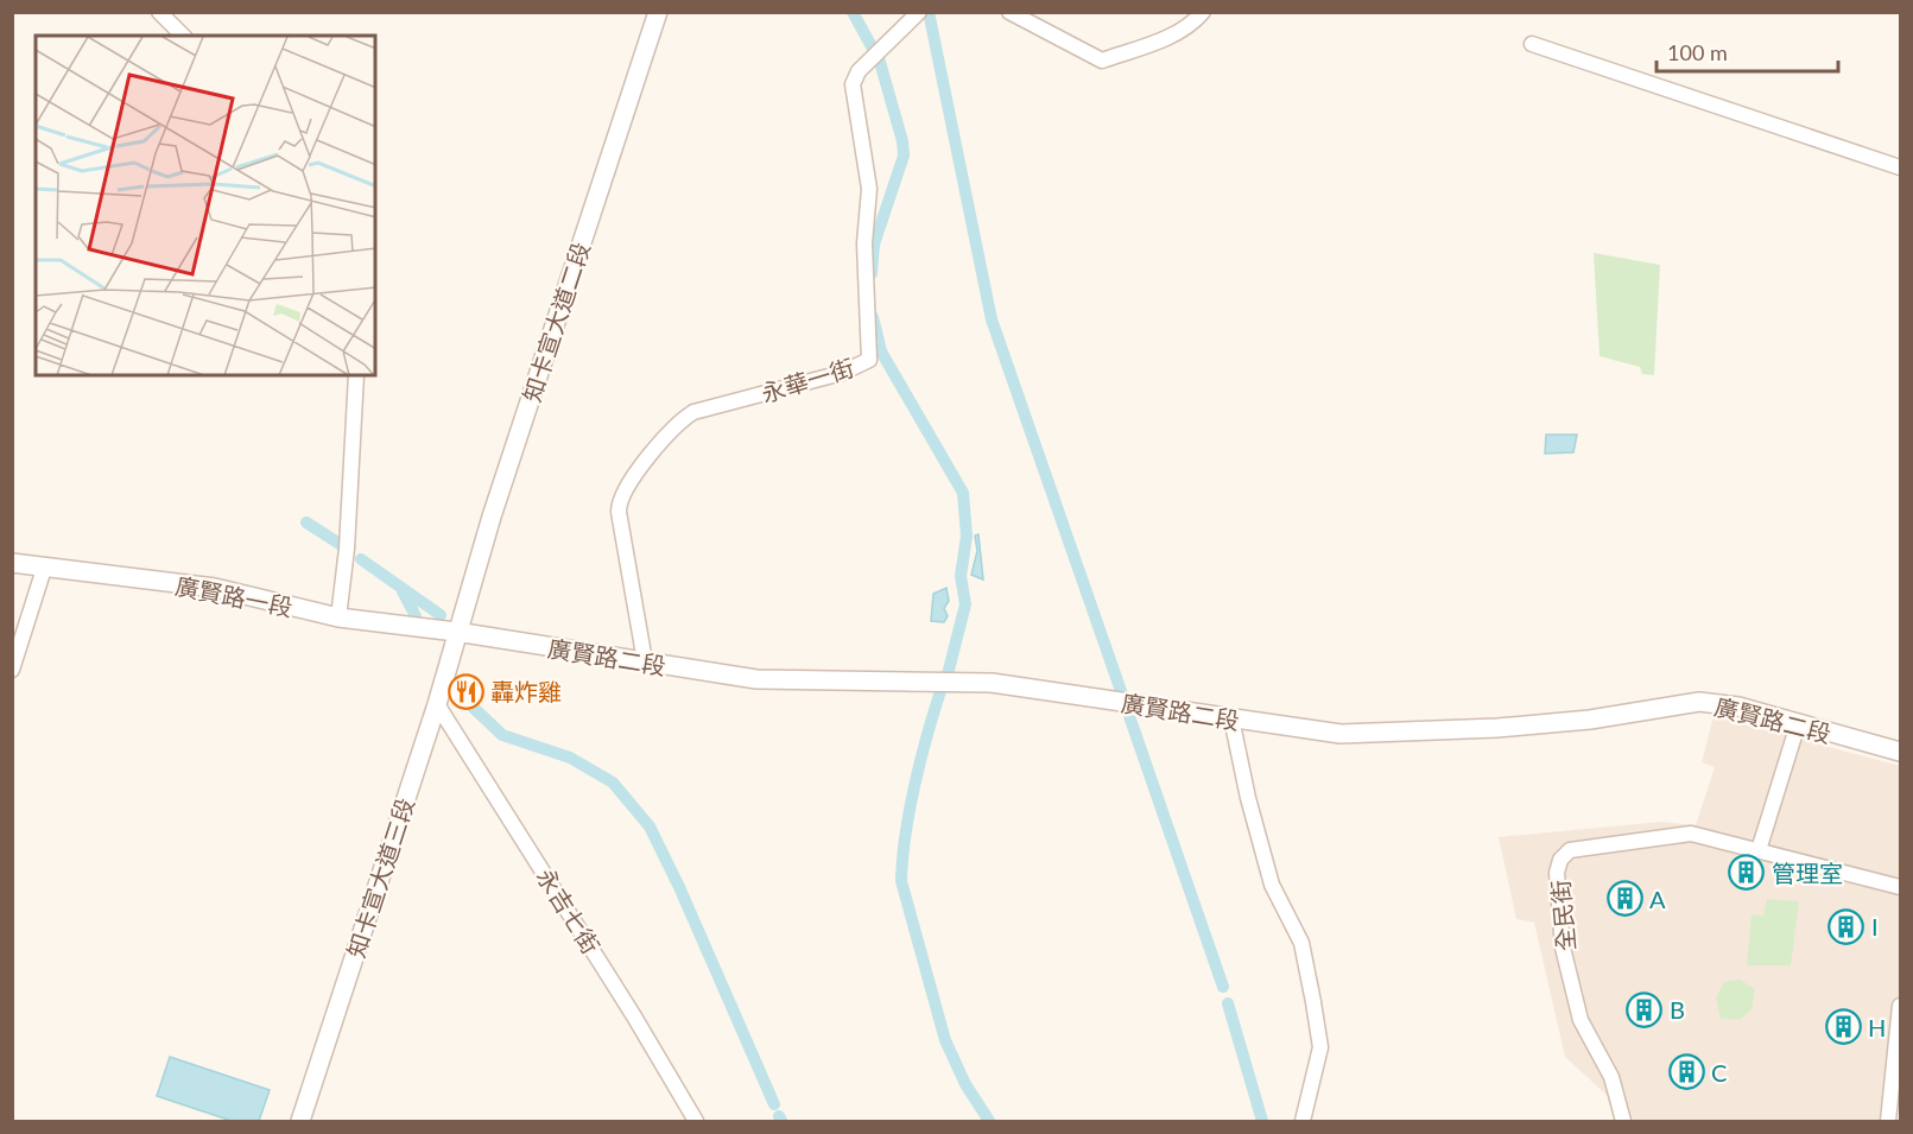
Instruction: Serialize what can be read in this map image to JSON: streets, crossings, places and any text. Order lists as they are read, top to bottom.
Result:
{
  "streets": {
    "street": [
      "知卡宣大道二段",
      "永華一街",
      "廣賢路一段",
      "廣賢路二段",
      "知卡宣大道三段",
      "永吉七街",
      "全民街"
    ]
  },
  "crossings": [
    ["知卡宣大道二段", "廣賢路一段"],
    ["知卡宣大道二段", "廣賢路二段"],
    ["知卡宣大道二段", "知卡宣大道三段"],
    ["永華一街", "廣賢路二段"],
    ["廣賢路一段", "廣賢路二段"],
    ["廣賢路一段", "知卡宣大道三段"],
    ["廣賢路二段", "知卡宣大道三段"],
    ["知卡宣大道三段", "永吉七街"]
  ],
  "places": {
    "restaurant": ["轟炸雞"],
    "building": [
      "管理室",
      "A",
      "I",
      "B",
      "H",
      "C"
    ]
  },
  "scale_bar": "100 m"
}
